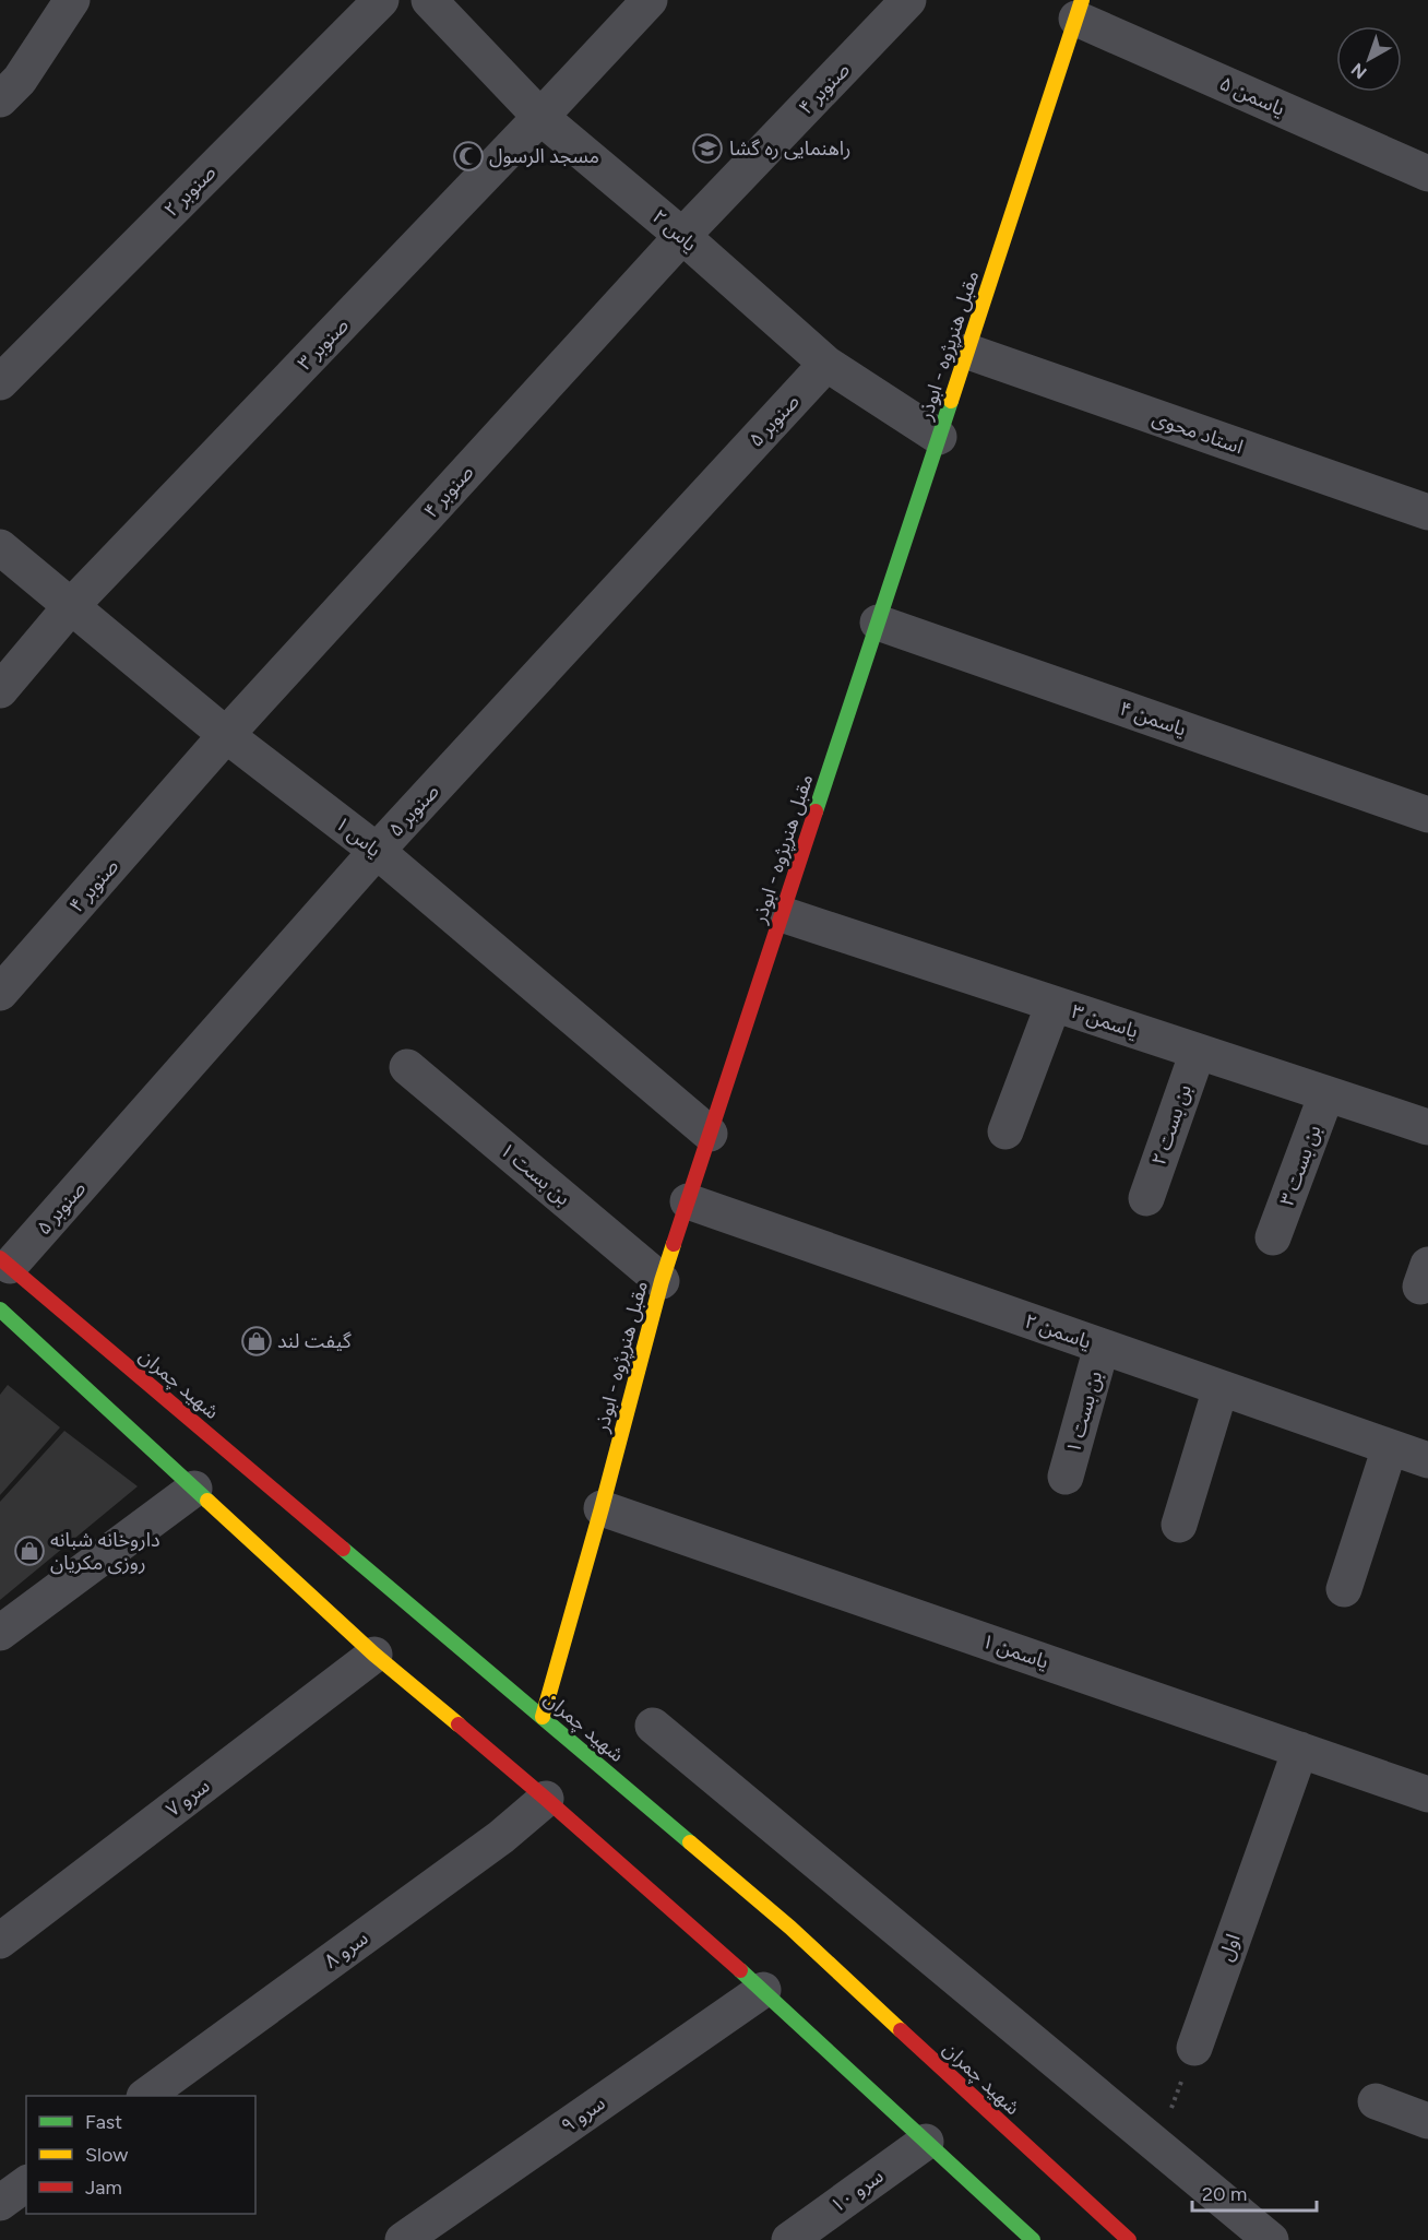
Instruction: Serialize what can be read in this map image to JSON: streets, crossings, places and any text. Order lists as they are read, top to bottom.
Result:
{
  "streets": {
    "main road": ["مقبل هنرپژوه - ابوذر", "شهید چمران"],
    "street": [
      "صنوبر ۴",
      "یاسمن ۵",
      "صنوبر ۲",
      "یاس ۲",
      "صنوبر ۳",
      "صنوبر ۵",
      "استاد محوی",
      "یاسمن ۴",
      "یاس ۱",
      "یاسمن ۳",
      "بن بست ۲",
      "بن بست ۳",
      "بن بست ۱",
      "یاسمن ۲",
      "یاسمن ۱",
      "سرو ۷",
      "اول",
      "سرو ۸",
      "سرو ۹",
      "سرو ۱۰"
    ]
  },
  "crossings": [
    ["صنوبر ۴", "یاس ۲"],
    ["صنوبر ۴", "یاس ۱"],
    ["یاسمن ۵", "مقبل هنرپژوه - ابوذر"],
    ["یاس ۲", "صنوبر ۳"],
    ["یاس ۲", "مقبل هنرپژوه - ابوذر"],
    ["یاس ۲", "صنوبر ۵"],
    ["صنوبر ۳", "یاس ۱"],
    ["مقبل هنرپژوه - ابوذر", "استاد محوی"],
    ["مقبل هنرپژوه - ابوذر", "یاسمن ۴"],
    ["مقبل هنرپژوه - ابوذر", "یاس ۱"],
    ["مقبل هنرپژوه - ابوذر", "یاسمن ۳"],
    ["مقبل هنرپژوه - ابوذر", "بن بست ۱"],
    ["مقبل هنرپژوه - ابوذر", "یاسمن ۲"],
    ["مقبل هنرپژوه - ابوذر", "شهید چمران"],
    ["مقبل هنرپژوه - ابوذر", "یاسمن ۱"],
    ["صنوبر ۵", "یاس ۱"],
    ["صنوبر ۵", "شهید چمران"],
    ["یاسمن ۳", "بن بست ۲"],
    ["یاسمن ۳", "بن بست ۳"],
    ["بن بست ۱", "یاسمن ۲"],
    ["یاسمن ۱", "اول"]
  ],
  "places": {
    "school or university": ["راهنمایی ره گشا"],
    "mosque": ["مسجد الرسول"],
    "shop": ["گیفت لند", "داروخانه شبانه روزی مکریان"]
  },
  "legend": ["Fast", "Slow", "Jam"],
  "scale_bar": "20 m",
  "north": "bottom left"
}
